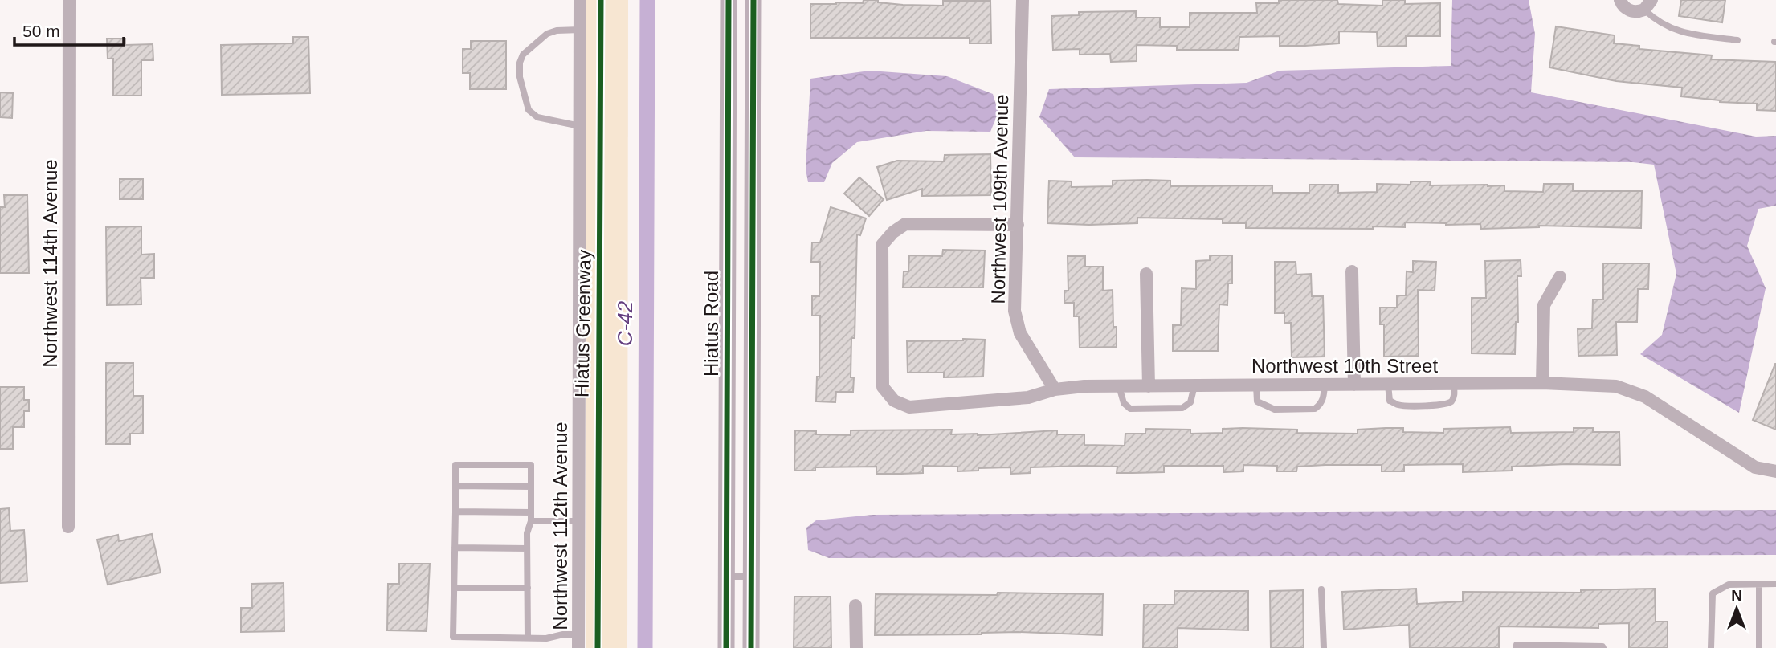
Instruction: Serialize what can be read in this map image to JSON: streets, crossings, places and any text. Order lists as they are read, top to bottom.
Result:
{
  "streets": {
    "main road": ["Hiatus Road"],
    "street": [
      "Northwest 109th Avenue",
      "Northwest 114th Avenue",
      "Northwest 10th Street",
      "Northwest 112th Avenue"
    ],
    "cycle path": ["Hiatus Greenway"]
  },
  "crossings": [
    ["Northwest 109th Avenue", "Northwest 10th Street"]
  ],
  "water": ["C-42"],
  "scale_bar": "50 m",
  "north": "top"
}
